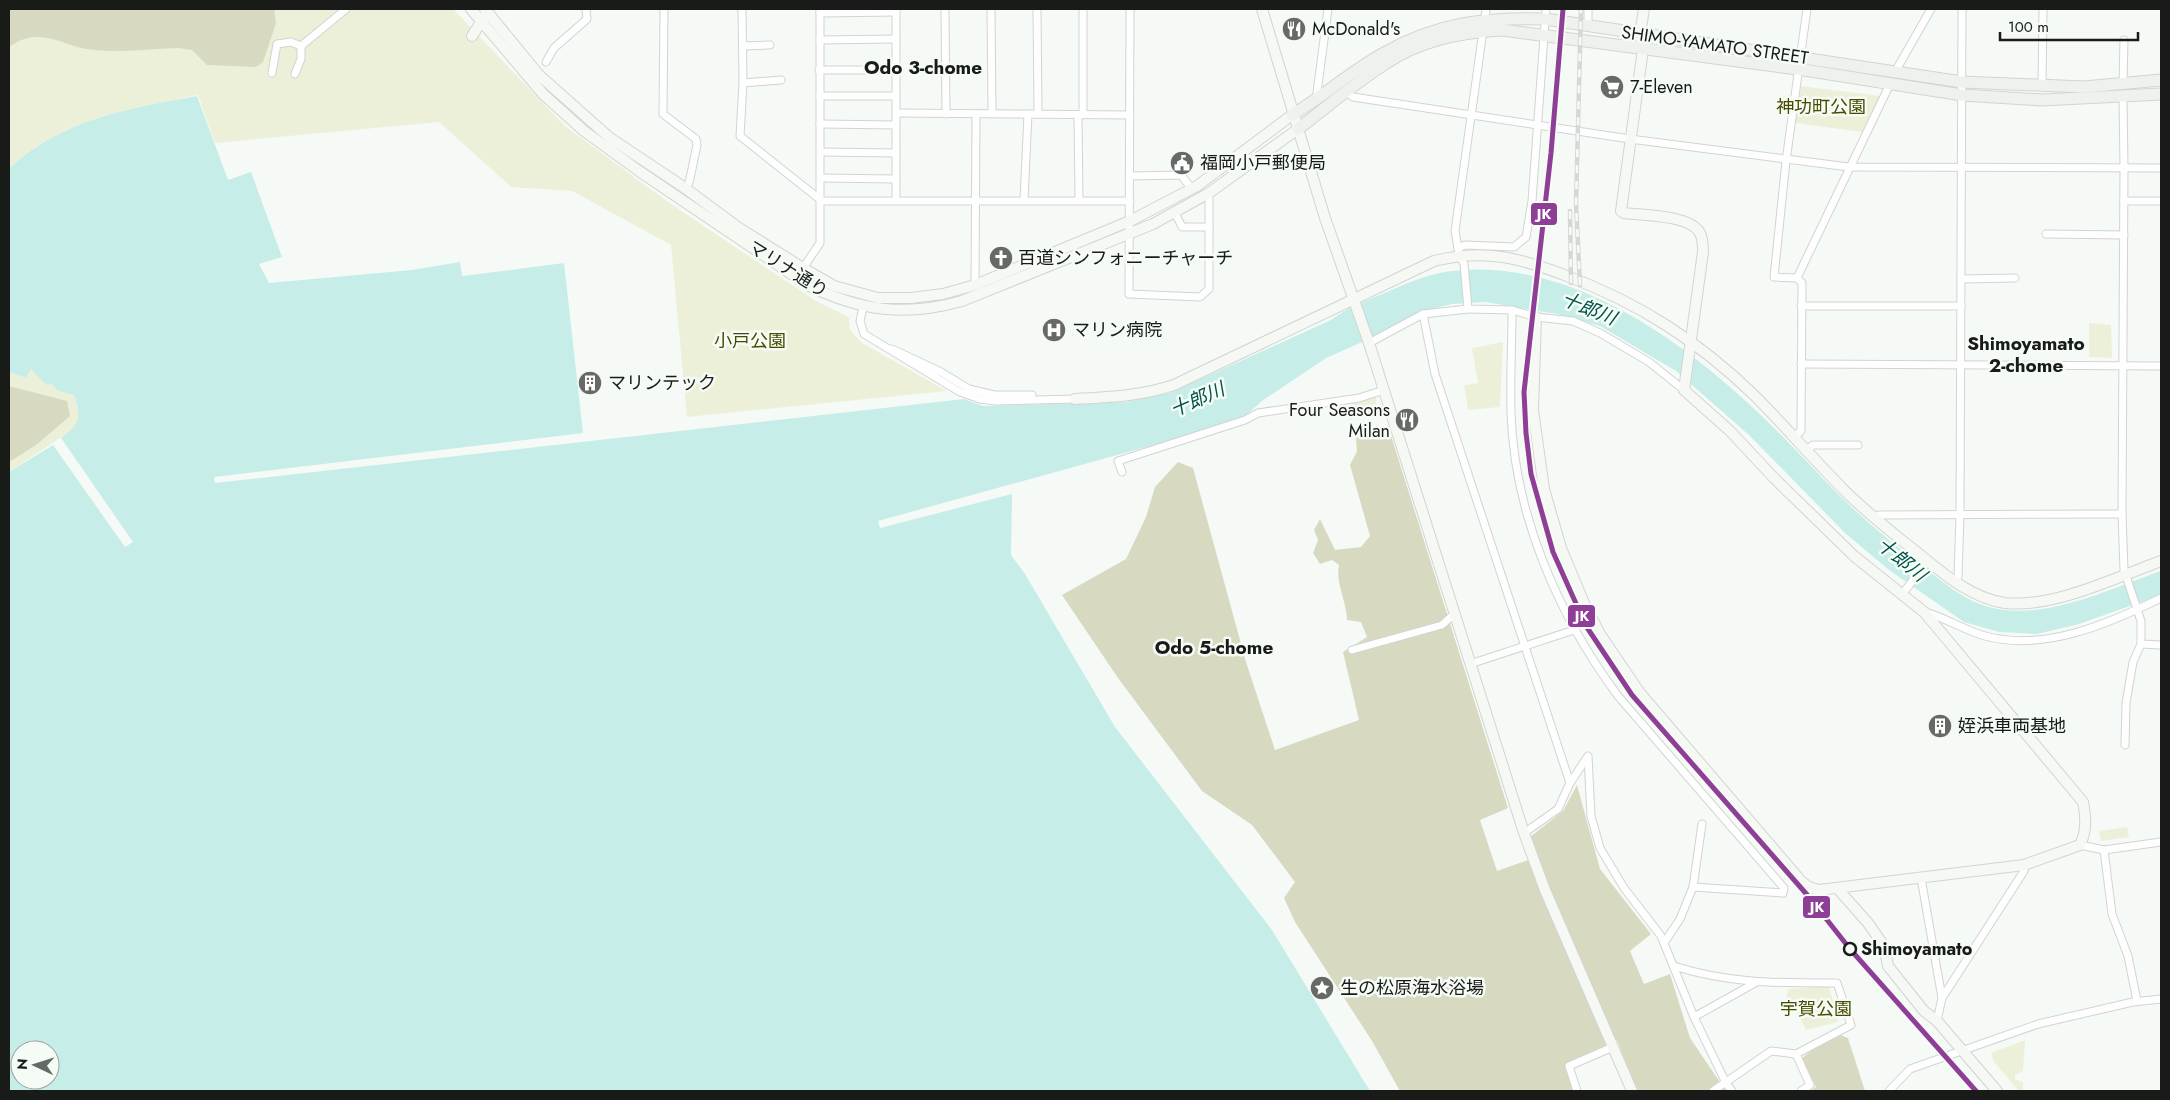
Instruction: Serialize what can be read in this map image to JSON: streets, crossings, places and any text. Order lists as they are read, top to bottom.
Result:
{
  "streets": {
    "main road": ["SHIMO-YAMATO STREET"],
    "street": ["マリナ通り"]
  },
  "crossings": [
    ["SHIMO-YAMATO STREET", "マリナ通り"]
  ],
  "districts": ["Odo 3-chome", "Shimoyamato 2-chome", "Odo 5-chome"],
  "water": ["十郎川"],
  "parks": ["神功町公園", "小戸公園", "宇賀公園"],
  "places": {
    "restaurant": ["McDonald's", "Four Seasons Milan"],
    "supermarket": ["7-Eleven"],
    "public building": ["福岡小戸郵便局"],
    "church": ["百道シンフォニーチャーチ"],
    "hospital": ["マリン病院"],
    "building": ["マリンテック", "姪浜車両基地"],
    "other": ["Shimoyamato"],
    "place": ["生の松原海水浴場"]
  },
  "lines": ["transit line JK"],
  "scale_bar": "100 m",
  "north": "left"
}
